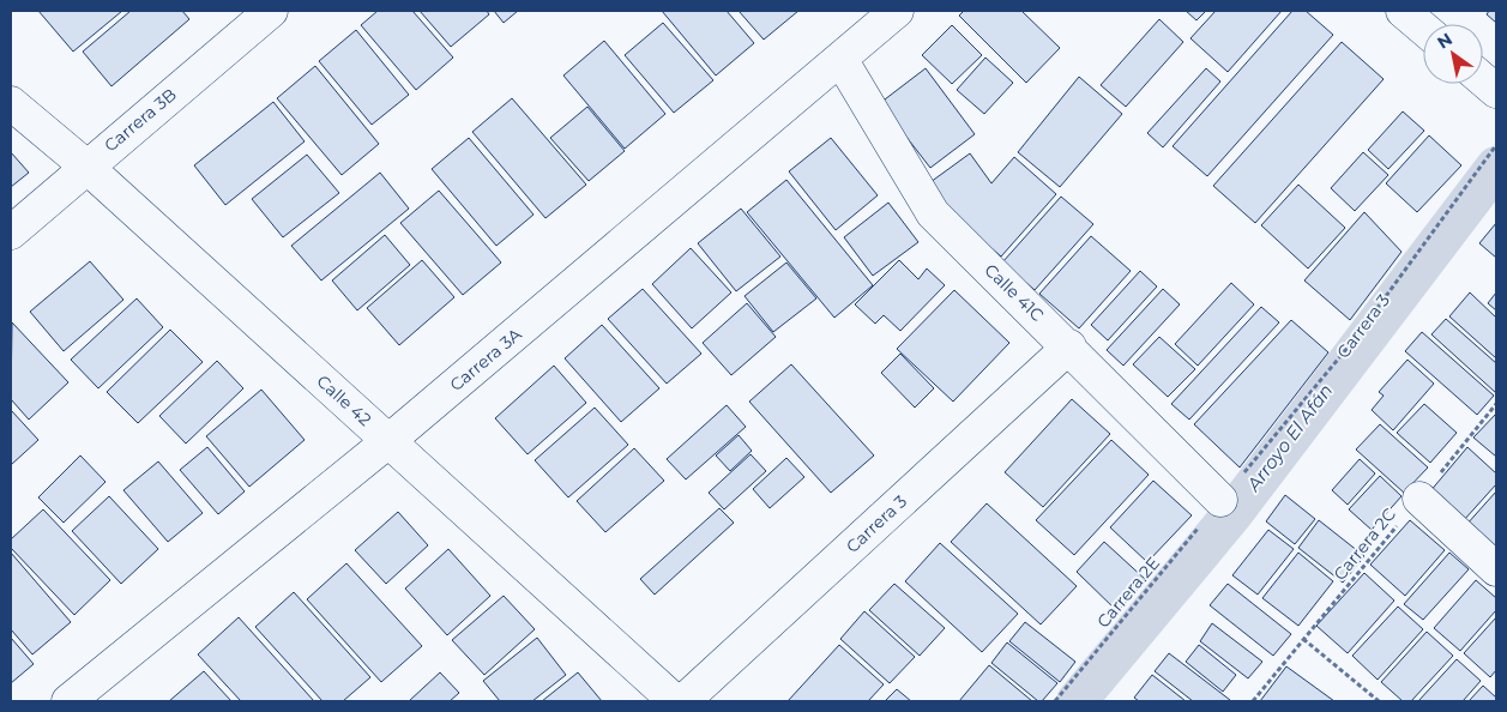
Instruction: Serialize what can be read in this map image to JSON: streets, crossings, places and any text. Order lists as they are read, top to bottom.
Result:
{
  "streets": {
    "street": [
      "Carrera 3B",
      "Calle 41C",
      "Carrera 3",
      "Carrera 3A",
      "Calle 42"
    ],
    "path": ["Carrera 2C", "Carrera 2E"]
  },
  "crossings": [
    ["Carrera 3B", "Calle 42"],
    ["Calle 41C", "Carrera 3"],
    ["Calle 41C", "Carrera 3A"],
    ["Calle 41C", "Carrera 2E"],
    ["Carrera 3", "Carrera 2E"],
    ["Carrera 3A", "Calle 42"]
  ],
  "water": ["Arroyo El Afán"],
  "north": "top left"
}
